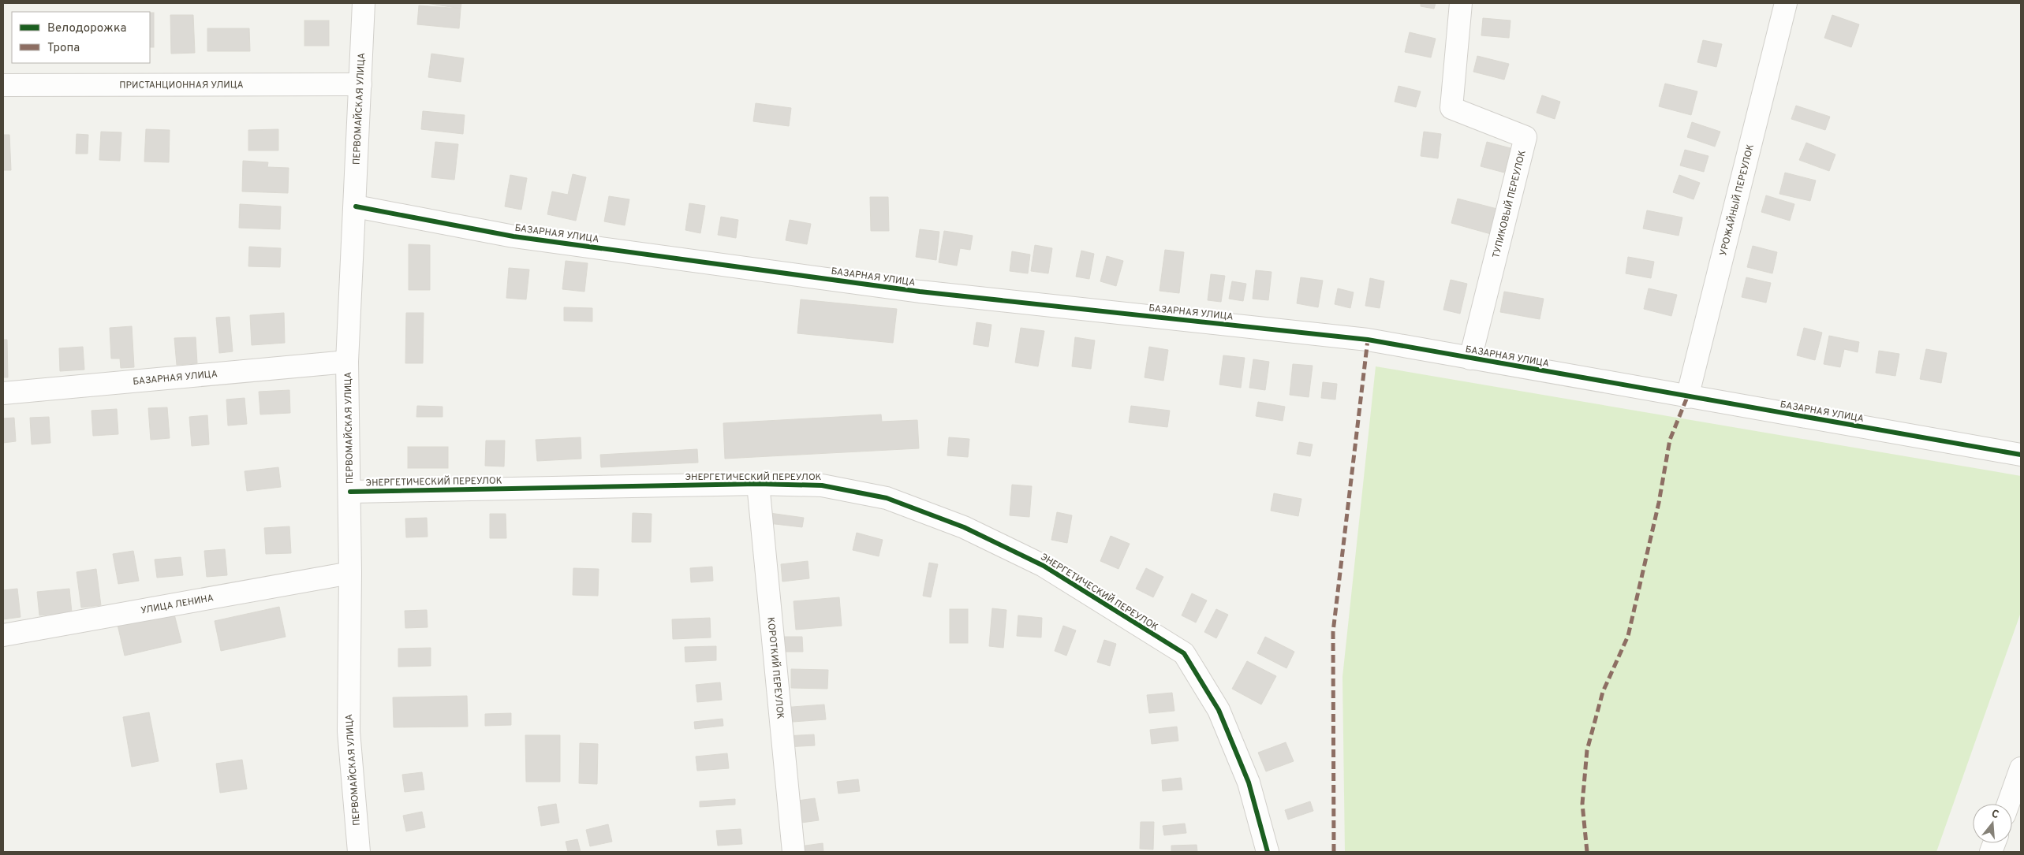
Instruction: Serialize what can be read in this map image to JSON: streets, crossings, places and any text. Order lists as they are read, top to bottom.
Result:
{
  "streets": {
    "street": [
      "ПРИСТАНЦИОННАЯ УЛИЦА",
      "ПЕРВОМАЙСКАЯ УЛИЦА",
      "УРОЖАЙНЫЙ ПЕРЕУЛОК",
      "ТУПИКОВЫЙ ПЕРЕУЛОК",
      "БАЗАРНАЯ УЛИЦА",
      "ЭНЕРГЕТИЧЕСКИЙ ПЕРЕУЛОК",
      "УЛИЦА ЛЕНИНА",
      "КОРОТКИЙ ПЕРЕУЛОК"
    ]
  },
  "crossings": [
    ["ПРИСТАНЦИОННАЯ УЛИЦА", "ПЕРВОМАЙСКАЯ УЛИЦА"],
    ["ПЕРВОМАЙСКАЯ УЛИЦА", "БАЗАРНАЯ УЛИЦА"],
    ["ПЕРВОМАЙСКАЯ УЛИЦА", "ЭНЕРГЕТИЧЕСКИЙ ПЕРЕУЛОК"],
    ["ПЕРВОМАЙСКАЯ УЛИЦА", "УЛИЦА ЛЕНИНА"],
    ["УРОЖАЙНЫЙ ПЕРЕУЛОК", "БАЗАРНАЯ УЛИЦА"],
    ["ТУПИКОВЫЙ ПЕРЕУЛОК", "БАЗАРНАЯ УЛИЦА"],
    ["ЭНЕРГЕТИЧЕСКИЙ ПЕРЕУЛОК", "КОРОТКИЙ ПЕРЕУЛОК"]
  ],
  "legend": ["Велодорожка", "Тропа"],
  "north": "top"
}
